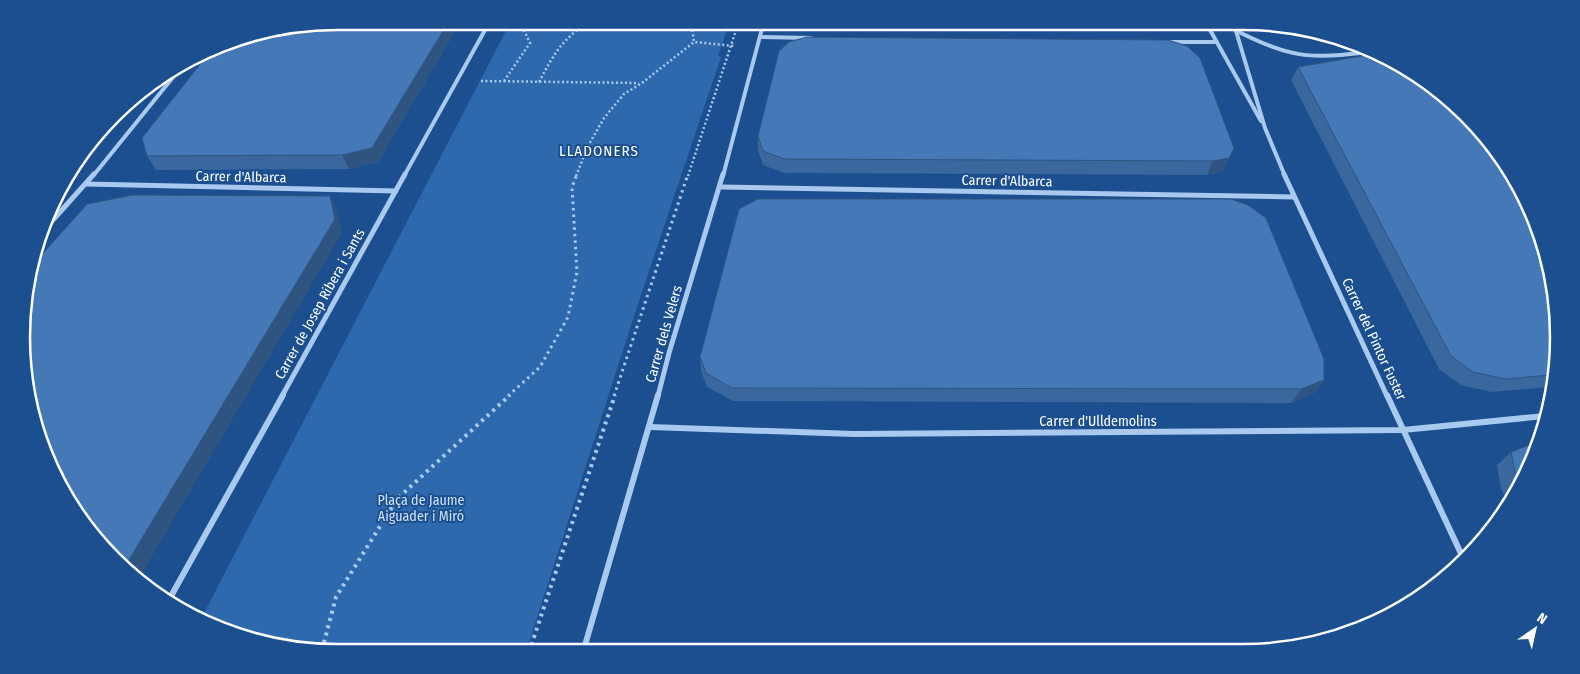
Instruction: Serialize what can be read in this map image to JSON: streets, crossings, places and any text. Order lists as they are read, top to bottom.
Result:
{
  "streets": {
    "street": [
      "Carrer d'Albarca",
      "Carrer de Josep Ribera i Sants",
      "Carrer dels Velers",
      "Carrer del Pintor Fuster",
      "Carrer d'Ulldemolins"
    ]
  },
  "crossings": [
    ["Carrer d'Albarca", "Carrer de Josep Ribera i Sants"],
    ["Carrer d'Albarca", "Carrer dels Velers"],
    ["Carrer d'Albarca", "Carrer del Pintor Fuster"],
    ["Carrer dels Velers", "Carrer d'Ulldemolins"],
    ["Carrer del Pintor Fuster", "Carrer d'Ulldemolins"]
  ],
  "districts": ["LLADONERS"],
  "parks": ["Plaça de Jaume Aiguader i Miró"],
  "north": "top right"
}
